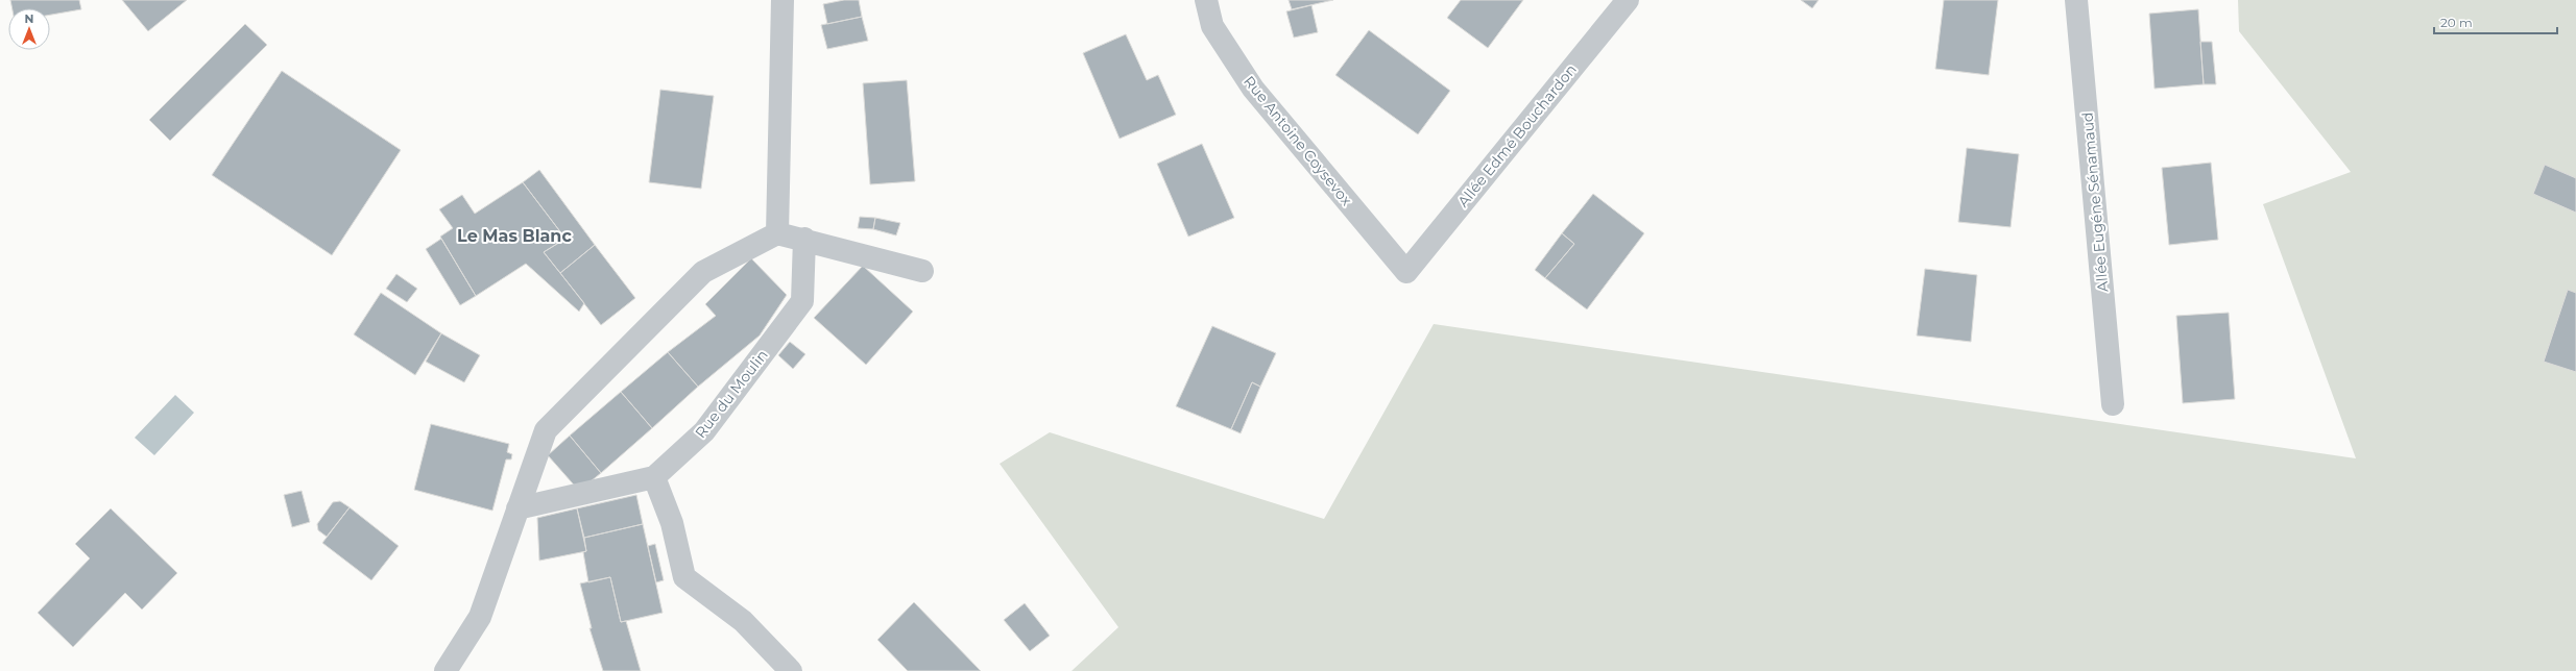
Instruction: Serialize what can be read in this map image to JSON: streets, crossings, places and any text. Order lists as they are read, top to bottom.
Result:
{
  "streets": {
    "street": [
      "Allée Edmé Bouchardon",
      "Rue Antoine Coysevox",
      "Allée Eugéne Sénamaud",
      "Rue du Moulin"
    ]
  },
  "crossings": [
    ["Allée Edmé Bouchardon", "Rue Antoine Coysevox"]
  ],
  "districts": ["Le Mas Blanc"],
  "scale_bar": "20 m",
  "north": "top"
}
